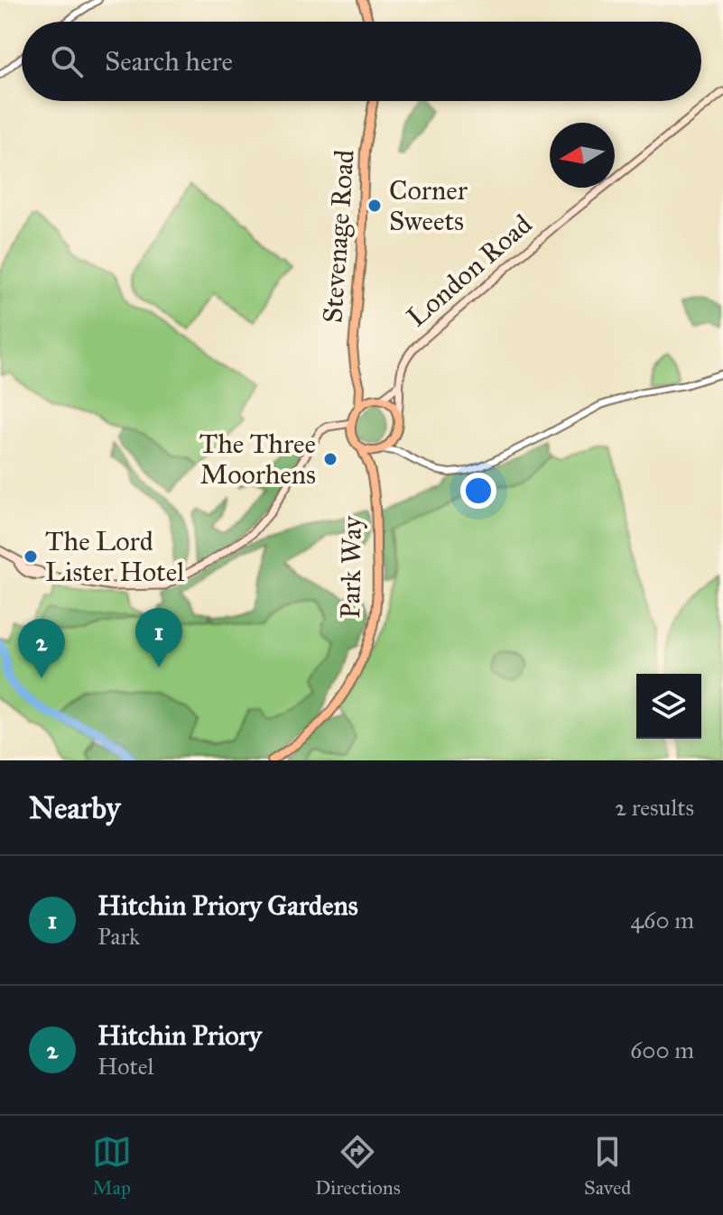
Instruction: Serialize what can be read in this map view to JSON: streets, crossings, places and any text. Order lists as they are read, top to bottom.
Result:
{
  "streets": {
    "main road": ["Stevenage Road", "London Road", "Park Way"]
  },
  "crossings": [
    ["Stevenage Road", "London Road"],
    ["Stevenage Road", "Park Way"],
    ["London Road", "Park Way"]
  ],
  "places": ["Corner Sweets", "The Three Moorhens", "The Lord Lister Hotel"],
  "north": "left",
  "page": {
    "search": "Search here",
    "pins": ["1", "2"],
    "heading": ["Nearby", "2 results"],
    "list": [
      {
        "mark": "1",
        "name": "Hitchin Priory Gardens",
        "note": "Park",
        "value": "460 m"
      },
      {
        "mark": "2",
        "name": "Hitchin Priory",
        "note": "Hotel",
        "value": "600 m"
      }
    ],
    "nav": ["Map", "Directions", "Saved"]
  }
}
